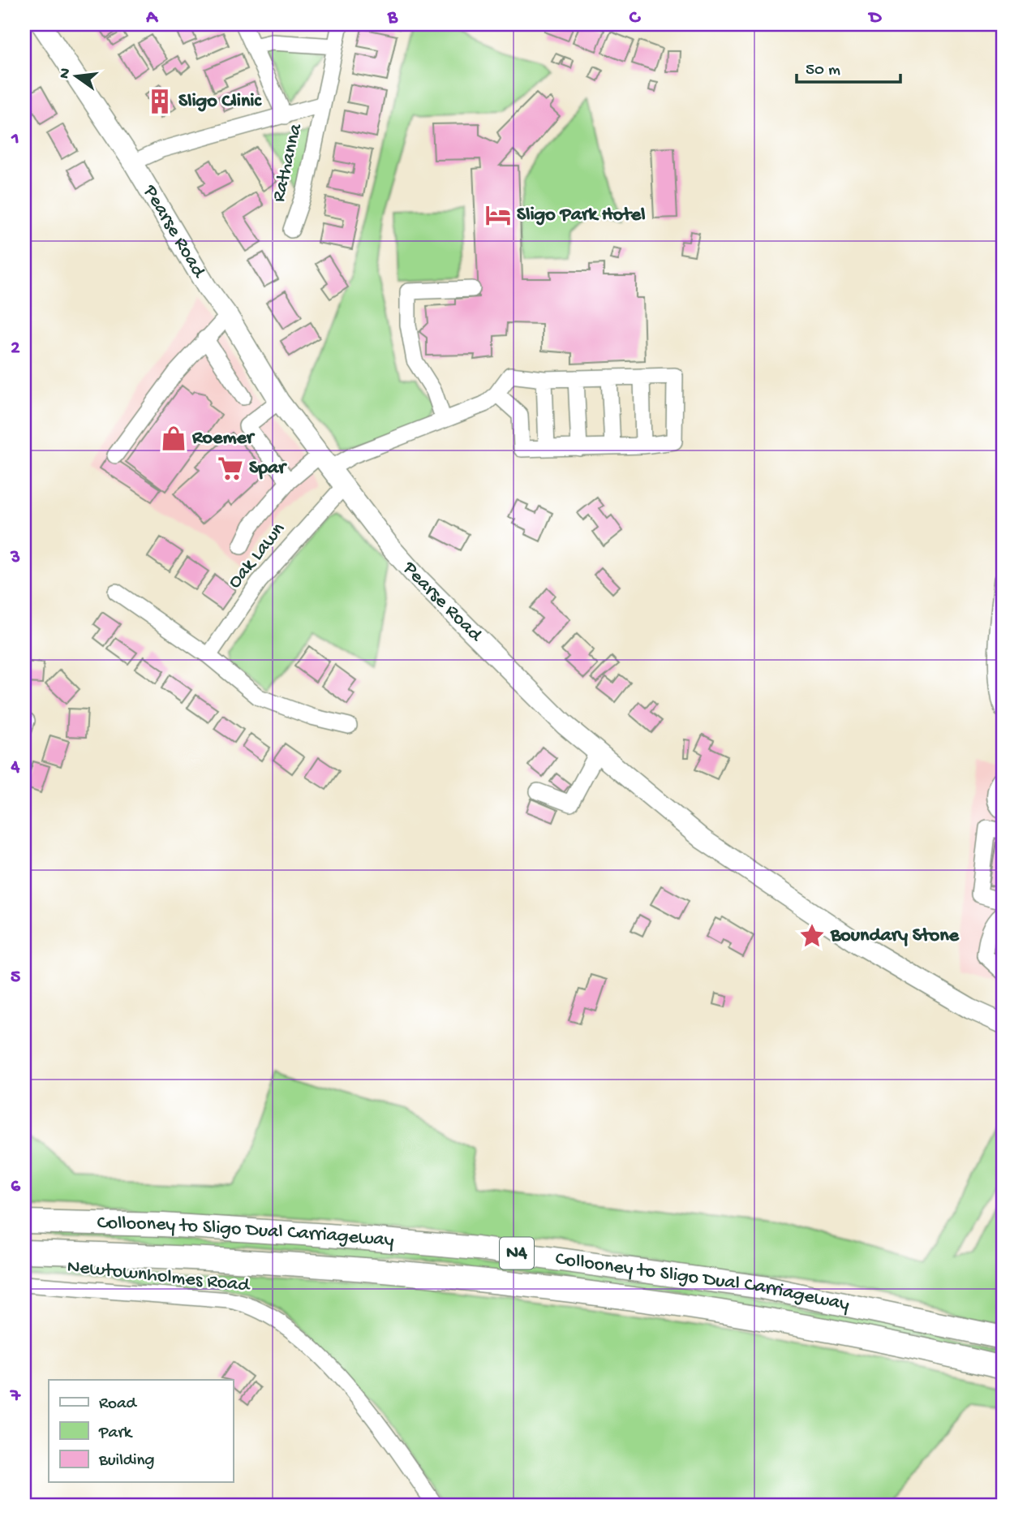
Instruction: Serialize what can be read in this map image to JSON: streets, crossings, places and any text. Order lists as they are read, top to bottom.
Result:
{
  "streets": {
    "highway": ["Collooney to Sligo Dual Carriageway", "N4"],
    "main road": ["Pearse Road"],
    "street": ["Rathanna", "Oak Lawn", "Newtownholmes Road"]
  },
  "crossings": [
    ["Rathanna", "Pearse Road"],
    ["Pearse Road", "Oak Lawn"]
  ],
  "places": {
    "building": ["Sligo Clinic"],
    "hotel": ["Sligo Park Hotel"],
    "shop": ["Roemer"],
    "supermarket": ["Spar"],
    "place": ["Boundary Stone"]
  },
  "legend": ["Road", "Park", "Building"],
  "scale_bar": "50 m",
  "north": "left",
  "grid": {
    "columns": [
      "A",
      "B",
      "C",
      "D"
    ],
    "rows": [
      "1",
      "2",
      "3",
      "4",
      "5",
      "6",
      "7"
    ]
  }
}
